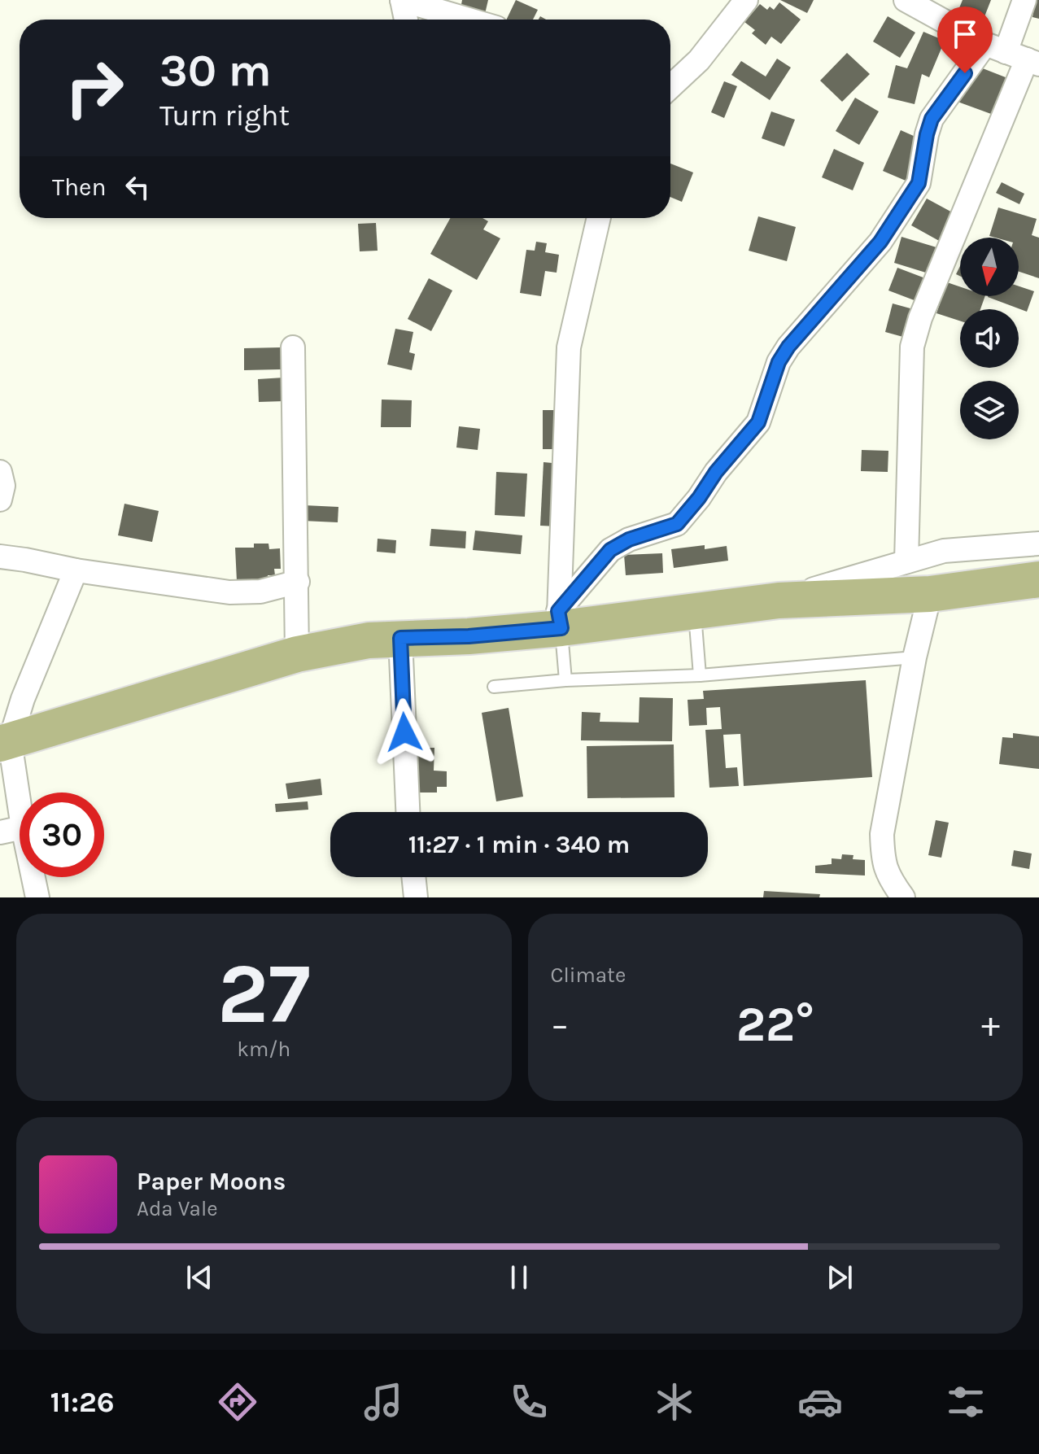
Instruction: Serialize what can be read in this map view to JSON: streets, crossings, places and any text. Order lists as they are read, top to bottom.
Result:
{
  "north": "bottom",
  "page": {
    "turn": ["30 m", "Turn right"],
    "then": "Then",
    "limit": "30",
    "trip": "11:27 · 1 min · 340 m",
    "tile": [
      ["27", "km/h"],
      "Climate"
    ],
    "heat": ["−", "22°", "+"],
    "song": ["Paper Moons", "Ada Vale"],
    "tabs": "11:26"
  }
}
